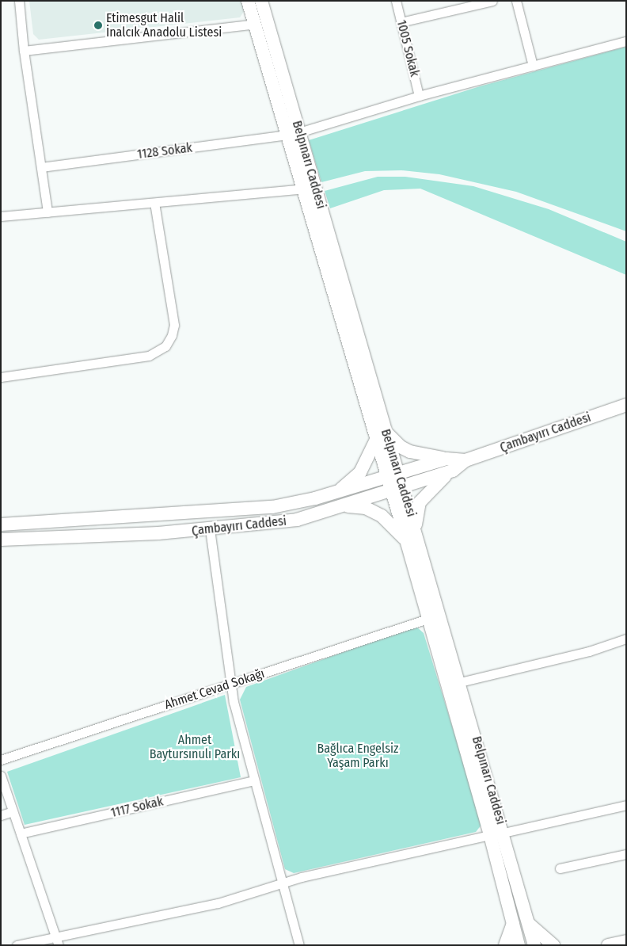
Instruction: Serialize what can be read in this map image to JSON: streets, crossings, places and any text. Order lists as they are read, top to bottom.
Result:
{
  "streets": {
    "street": [
      "1005 Sokak",
      "1128 Sokak",
      "Belpınarı Caddesi",
      "Çambayırı Caddesi",
      "Ahmet Cevad Sokağı",
      "1117 Sokak"
    ]
  },
  "crossings": [
    ["1005 Sokak", "1128 Sokak"],
    ["1128 Sokak", "Belpınarı Caddesi"],
    ["Belpınarı Caddesi", "Çambayırı Caddesi"],
    ["Belpınarı Caddesi", "Ahmet Cevad Sokağı"]
  ],
  "parks": ["Ahmet Baytursınulı Parkı", "Bağlıca Engelsiz Yaşam Parkı"],
  "places": ["Etimesgut Halil İnalcık Anadolu Listesi"]
}
